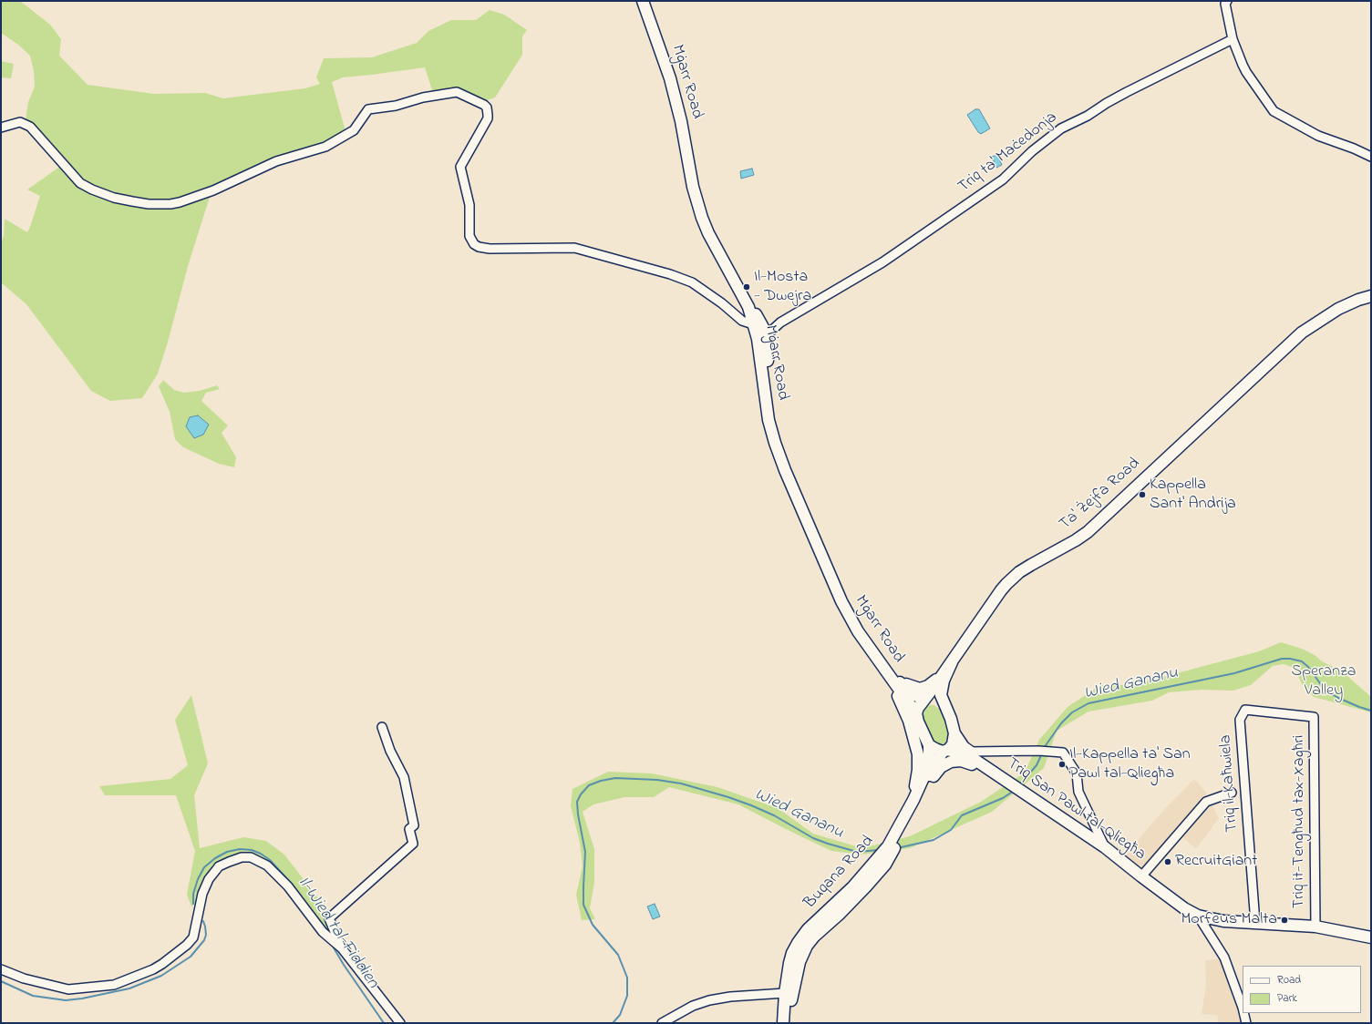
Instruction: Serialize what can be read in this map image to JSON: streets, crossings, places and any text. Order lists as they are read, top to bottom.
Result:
{
  "streets": {
    "main road": [
      "Mġarr Road",
      "Ta' Żejfa Road",
      "Triq San Pawl tal-Qliegħa",
      "Buqana Road"
    ],
    "street": ["Triq ta' Maċedonja", "Triq il-Kaħwiela", "Triq it-Tengħud tax-Xagħri"]
  },
  "crossings": [
    ["Mġarr Road", "Triq ta' Maċedonja"],
    ["Mġarr Road", "Ta' Żejfa Road"],
    ["Mġarr Road", "Triq San Pawl tal-Qliegħa"],
    ["Mġarr Road", "Buqana Road"],
    ["Ta' Żejfa Road", "Triq San Pawl tal-Qliegħa"],
    ["Ta' Żejfa Road", "Buqana Road"],
    ["Triq il-Kaħwiela", "Triq San Pawl tal-Qliegħa"],
    ["Triq il-Kaħwiela", "Triq it-Tengħud tax-Xagħri"],
    ["Triq San Pawl tal-Qliegħa", "Triq it-Tengħud tax-Xagħri"],
    ["Triq San Pawl tal-Qliegħa", "Buqana Road"]
  ],
  "water": ["Wied Gananu", "Il-Wied tal-Fiddien"],
  "parks": ["Speranza Valley"],
  "places": [
    "Il-Mosta - Dwejra",
    "Kappella Sant' Andrija",
    "Il-Kappella ta' San Pawl tal-Qliegħa",
    "RecruitGiant",
    "Morfeus Malta"
  ],
  "legend": ["Road", "Park"]
}
